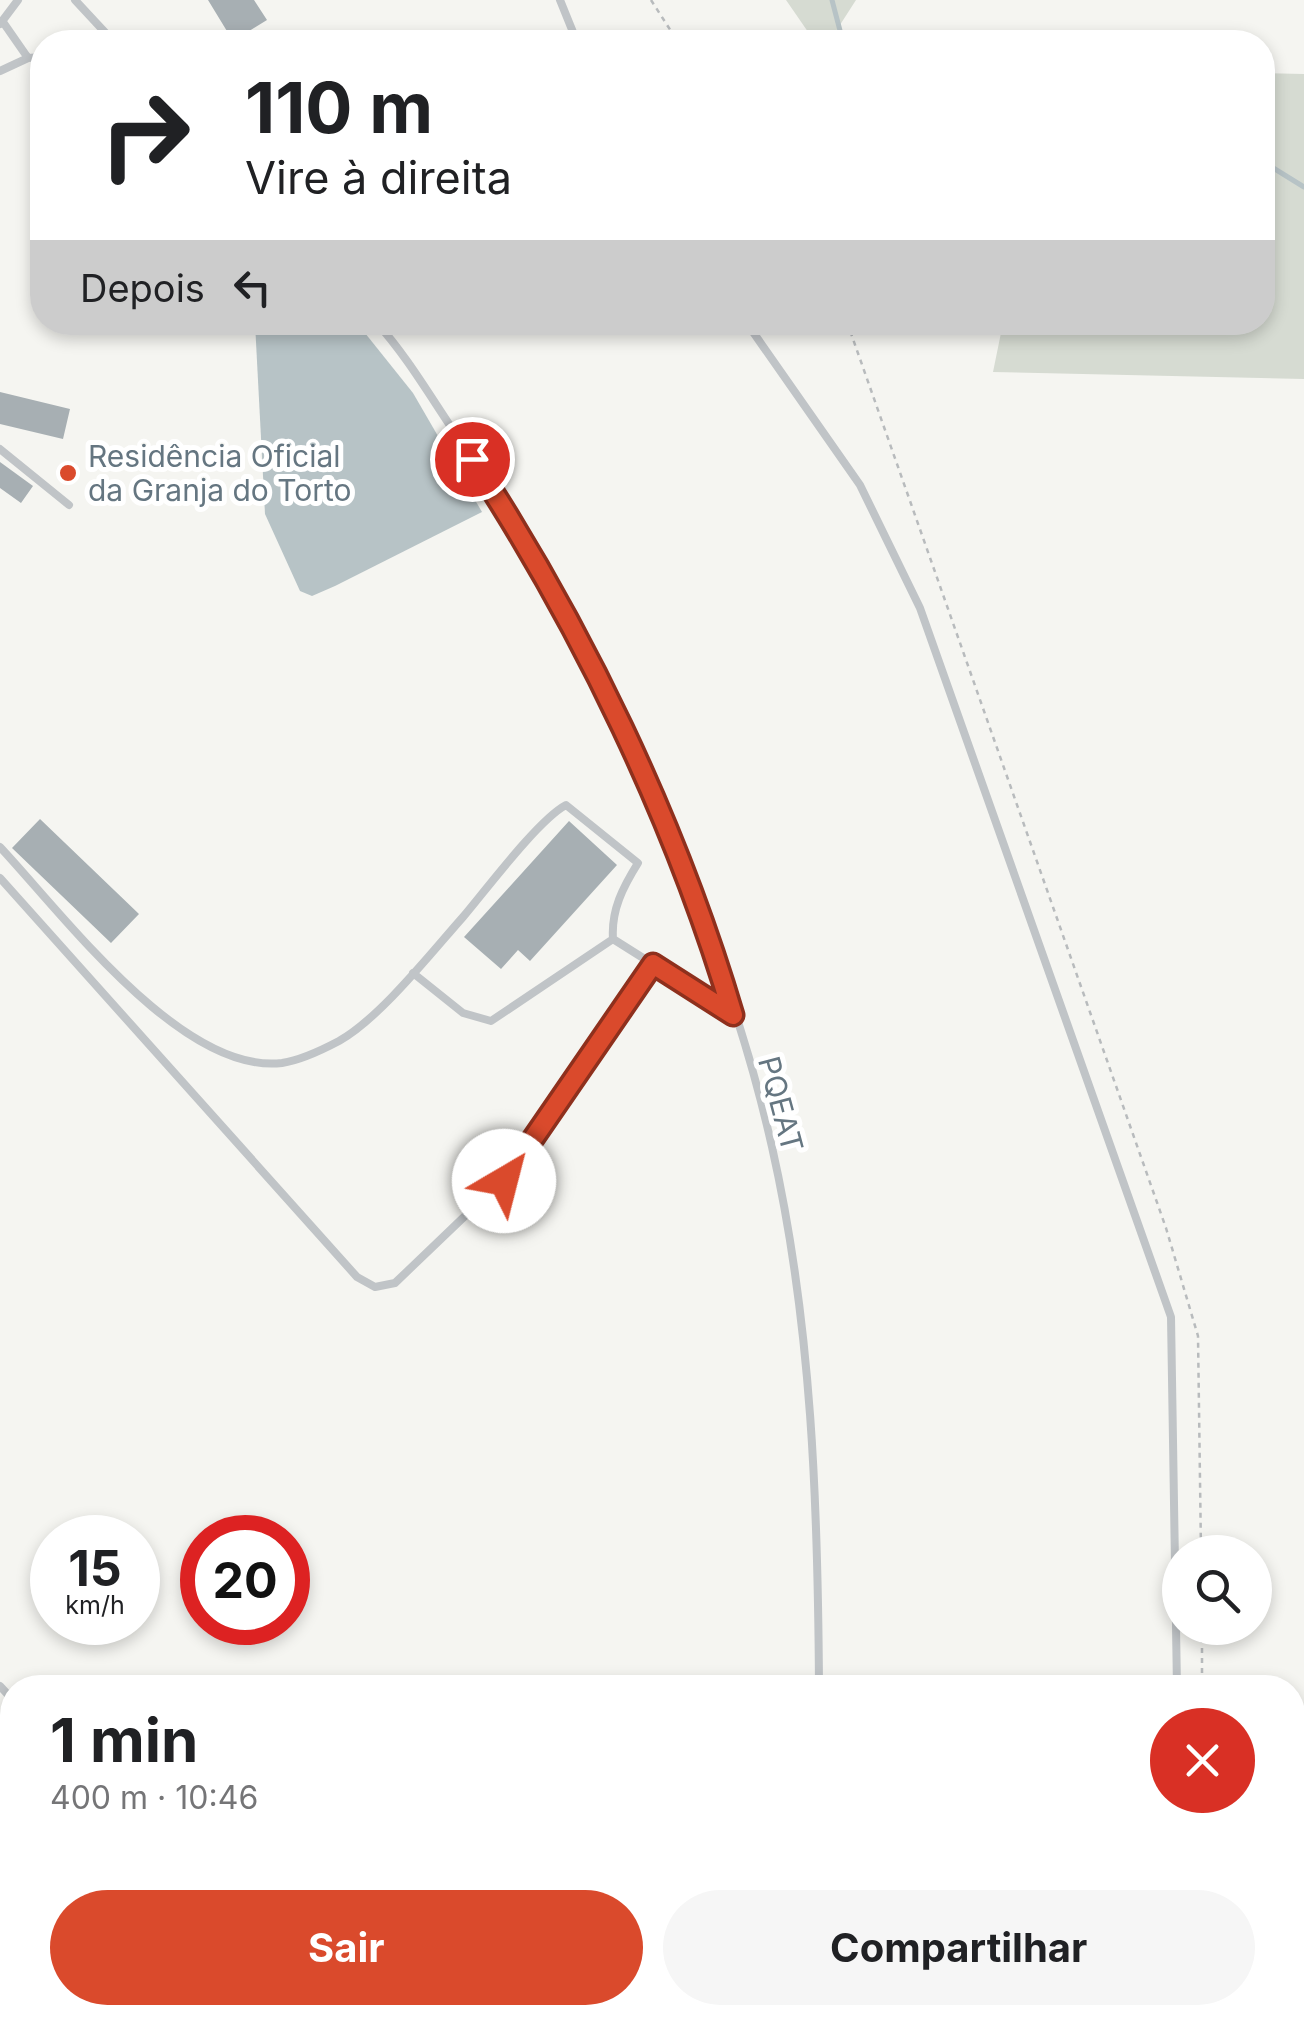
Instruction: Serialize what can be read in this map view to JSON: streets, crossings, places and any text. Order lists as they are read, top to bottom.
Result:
{
  "streets": {
    "lane": ["PQEAT"]
  },
  "places": ["Residência Oficial da Granja do Torto"],
  "page": {
    "turn": ["110 m", "Vire à direita"],
    "then": "Depois",
    "speed": "15 km/h",
    "limit": "20",
    "heading": ["1 min", "400 m · 10:46"],
    "buttons": ["Sair", "Compartilhar"]
  }
}
